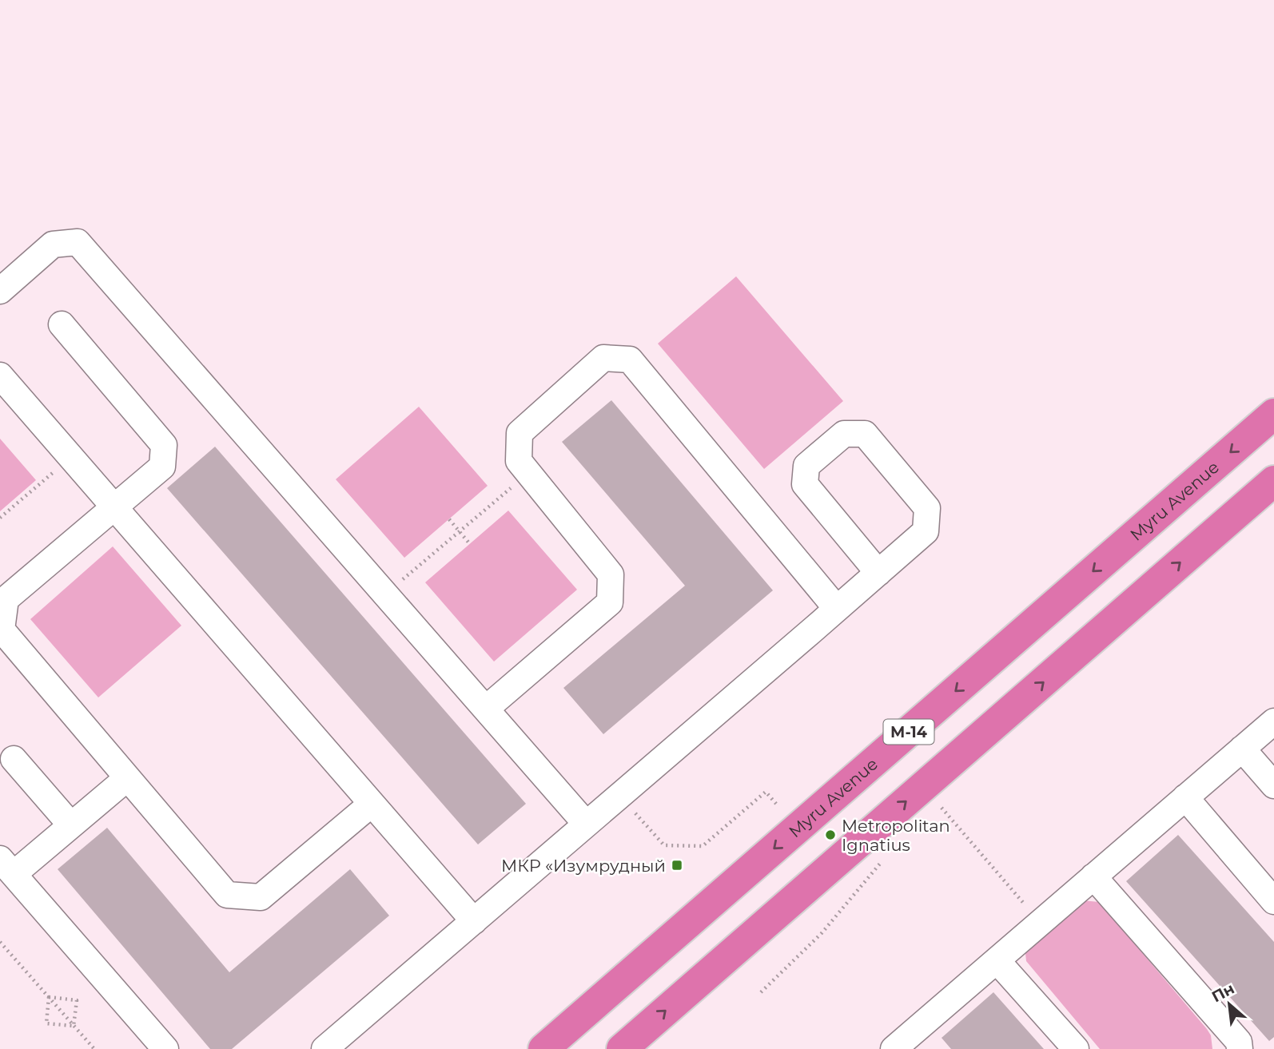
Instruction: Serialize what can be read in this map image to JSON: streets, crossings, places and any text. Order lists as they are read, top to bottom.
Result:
{
  "streets": {
    "highway": ["Myru Avenue", "М-14"]
  },
  "places": {
    "other": ["Metropolitan Ignatius"],
    "transit": ["МКР «Изумрудный"]
  },
  "north": "top left"
}
